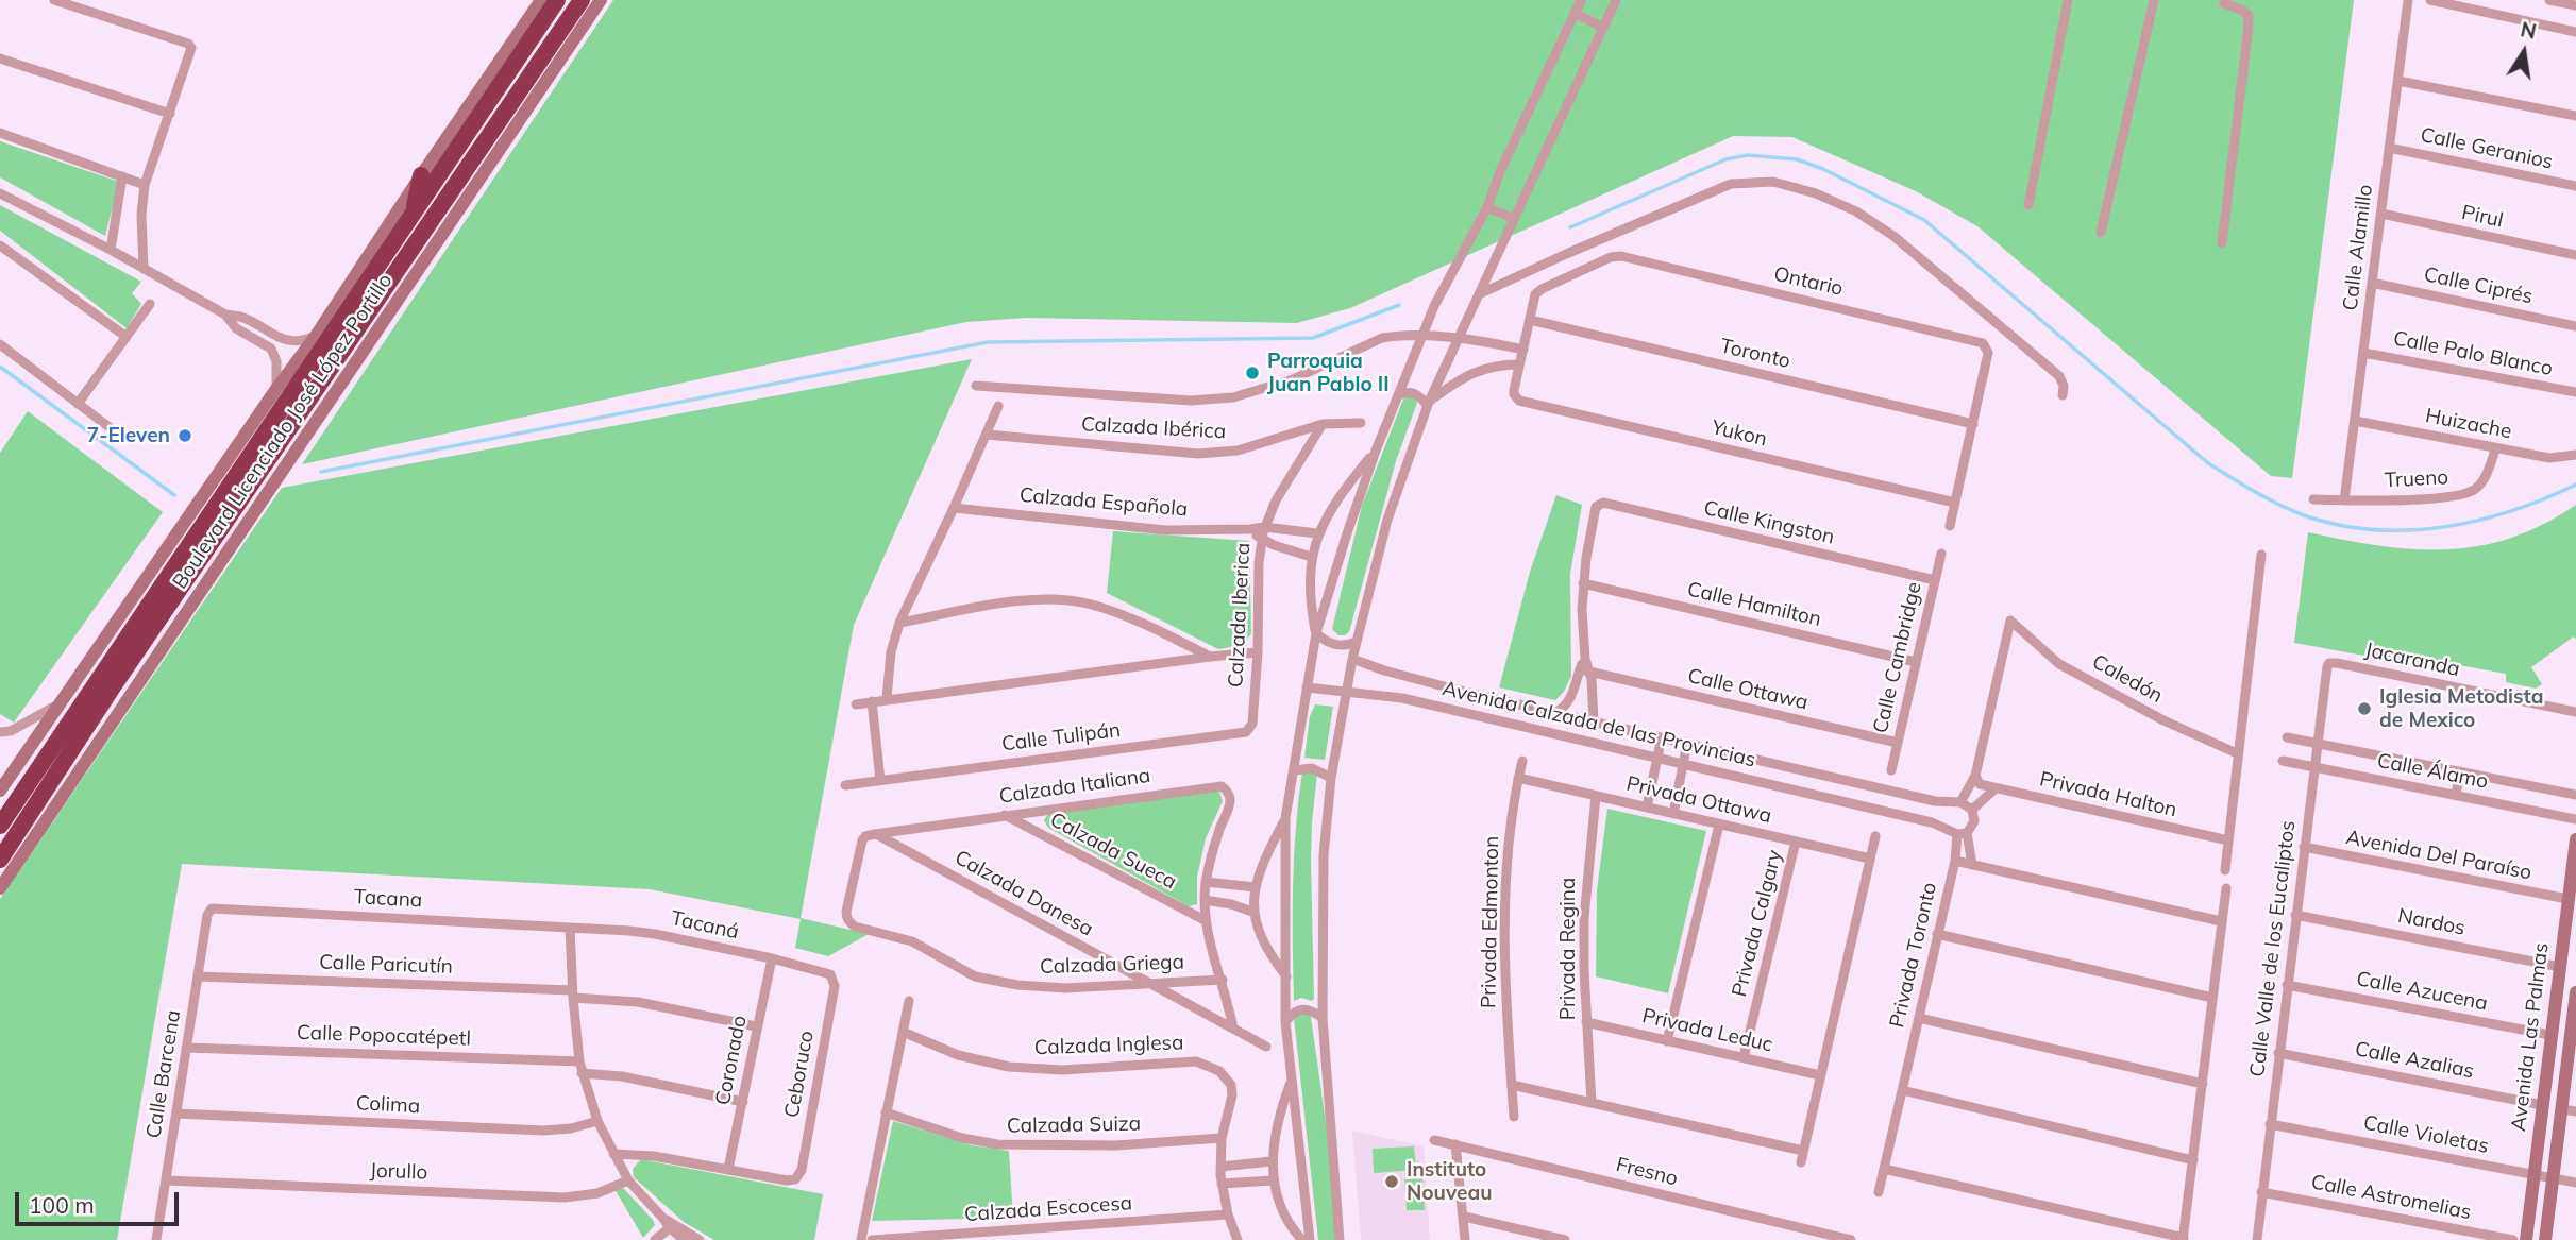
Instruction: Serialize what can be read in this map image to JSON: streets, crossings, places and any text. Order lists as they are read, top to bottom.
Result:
{
  "streets": {
    "highway": ["Boulevard Licenciado José López Portillo"],
    "street": [
      "Calle Geranios",
      "Pirul",
      "Calle Alamillo",
      "Ontario",
      "Calle Ciprés",
      "Toronto",
      "Calle Palo Blanco",
      "Huizache",
      "Calzada Ibérica",
      "Yukon",
      "Trueno",
      "Calzada Española",
      "Calle Kingston",
      "Calle Hamilton",
      "Calzada Iberica",
      "Calle Cambridge",
      "Jacaranda",
      "Caledón",
      "Calle Ottawa",
      "Avenida Calzada de las Provincias",
      "Calle Tulipán",
      "Calle Álamo",
      "Calzada Italiana",
      "Privada Halton",
      "Privada Ottawa",
      "Calzada Sueca",
      "Avenida Del Paraíso",
      "Calzada Danesa",
      "Tacana",
      "Privada Edmonton",
      "Nardos",
      "Privada Calgary",
      "Tacaná",
      "Privada Regina",
      "Calle Valle de los Eucaliptos",
      "Privada Toronto",
      "Calle Paricutín",
      "Calzada Griega",
      "Calle Azucena",
      "Privada Leduc",
      "Calle Popocatépetl",
      "Avenida Las Palmas",
      "Calzada Inglesa",
      "Coronado",
      "Calle Azalias",
      "Calle Barcena",
      "Ceboruco",
      "Colima",
      "Calzada Suiza",
      "Calle Violetas",
      "Jorullo",
      "Fresno",
      "Calle Astromelias",
      "Calzada Escocesa"
    ]
  },
  "crossings": [
    ["Calle Geranios", "Calle Alamillo"],
    ["Pirul", "Calle Alamillo"],
    ["Calle Alamillo", "Calle Ciprés"],
    ["Calle Alamillo", "Calle Palo Blanco"],
    ["Calle Alamillo", "Huizache"],
    ["Calle Alamillo", "Trueno"],
    ["Ontario", "Toronto"],
    ["Huizache", "Trueno"],
    ["Calzada Ibérica", "Calzada Iberica"],
    ["Calzada Española", "Calzada Iberica"],
    ["Calle Kingston", "Calle Hamilton"],
    ["Calle Kingston", "Calle Cambridge"],
    ["Calle Hamilton", "Calle Cambridge"],
    ["Calzada Iberica", "Calle Tulipán"],
    ["Calle Cambridge", "Calle Ottawa"],
    ["Jacaranda", "Calle Valle de los Eucaliptos"],
    ["Caledón", "Privada Halton"],
    ["Calle Álamo", "Calle Valle de los Eucaliptos"],
    ["Calzada Italiana", "Calzada Sueca"],
    ["Calzada Italiana", "Calzada Danesa"],
    ["Calzada Italiana", "Calzada Griega"],
    ["Privada Ottawa", "Privada Edmonton"],
    ["Privada Ottawa", "Privada Calgary"],
    ["Privada Ottawa", "Privada Regina"],
    ["Calzada Sueca", "Calzada Griega"],
    ["Avenida Del Paraíso", "Calle Valle de los Eucaliptos"],
    ["Avenida Del Paraíso", "Avenida Las Palmas"],
    ["Calzada Danesa", "Calzada Griega"],
    ["Tacana", "Tacaná"],
    ["Tacana", "Calle Barcena"],
    ["Nardos", "Calle Valle de los Eucaliptos"],
    ["Nardos", "Avenida Las Palmas"],
    ["Privada Calgary", "Privada Leduc"],
    ["Tacaná", "Coronado"],
    ["Tacaná", "Ceboruco"],
    ["Privada Regina", "Privada Leduc"],
    ["Calle Valle de los Eucaliptos", "Calle Azucena"],
    ["Calle Valle de los Eucaliptos", "Calle Azalias"],
    ["Calle Valle de los Eucaliptos", "Calle Violetas"],
    ["Calle Valle de los Eucaliptos", "Calle Astromelias"],
    ["Calle Paricutín", "Coronado"],
    ["Calle Paricutín", "Calle Barcena"],
    ["Calle Azucena", "Avenida Las Palmas"],
    ["Calle Popocatépetl", "Calle Barcena"],
    ["Avenida Las Palmas", "Calle Azalias"],
    ["Avenida Las Palmas", "Calle Violetas"],
    ["Calzada Inglesa", "Calzada Suiza"],
    ["Calzada Inglesa", "Calzada Escocesa"],
    ["Coronado", "Ceboruco"],
    ["Calle Barcena", "Colima"],
    ["Calle Barcena", "Jorullo"]
  ],
  "places": [
    "Parroquia Juan Pablo II",
    "7-Eleven",
    "Iglesia Metodista de Mexico",
    "Instituto Nouveau"
  ],
  "scale_bar": "100 m",
  "north": "top"
}
